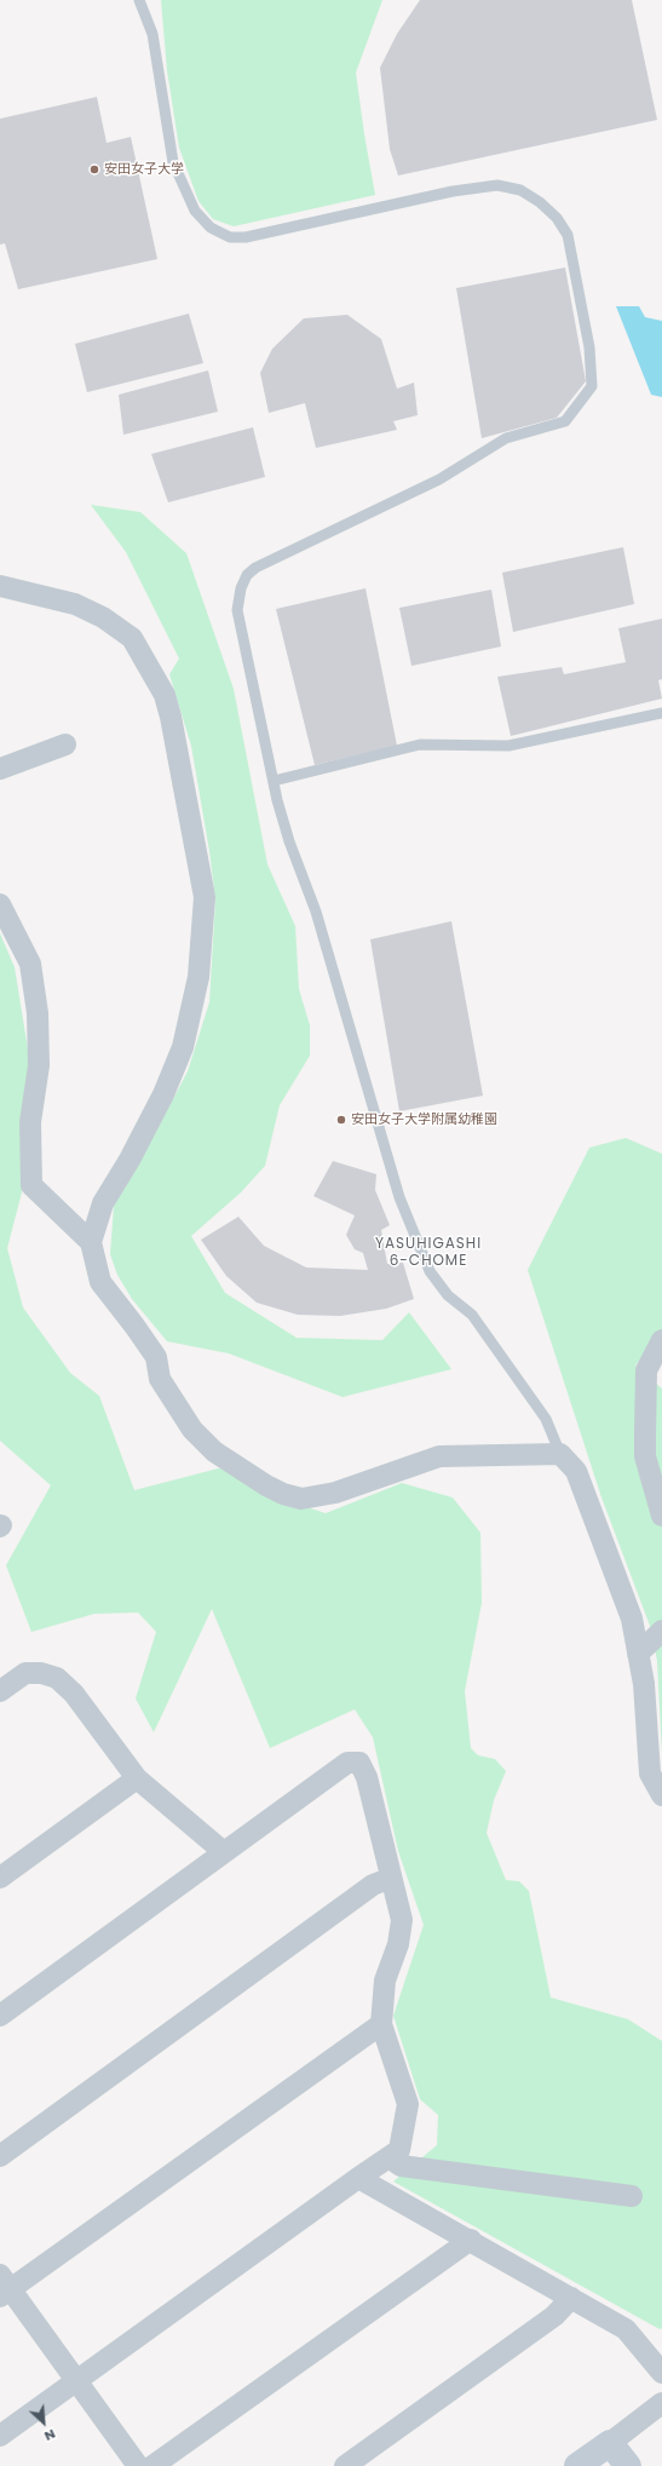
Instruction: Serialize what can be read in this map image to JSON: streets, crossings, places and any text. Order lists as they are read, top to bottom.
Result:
{
  "districts": ["YASUHIGASHI 6-CHOME"],
  "places": ["安田女子大学", "安田女子大学附属幼稚園"],
  "north": "bottom right"
}
